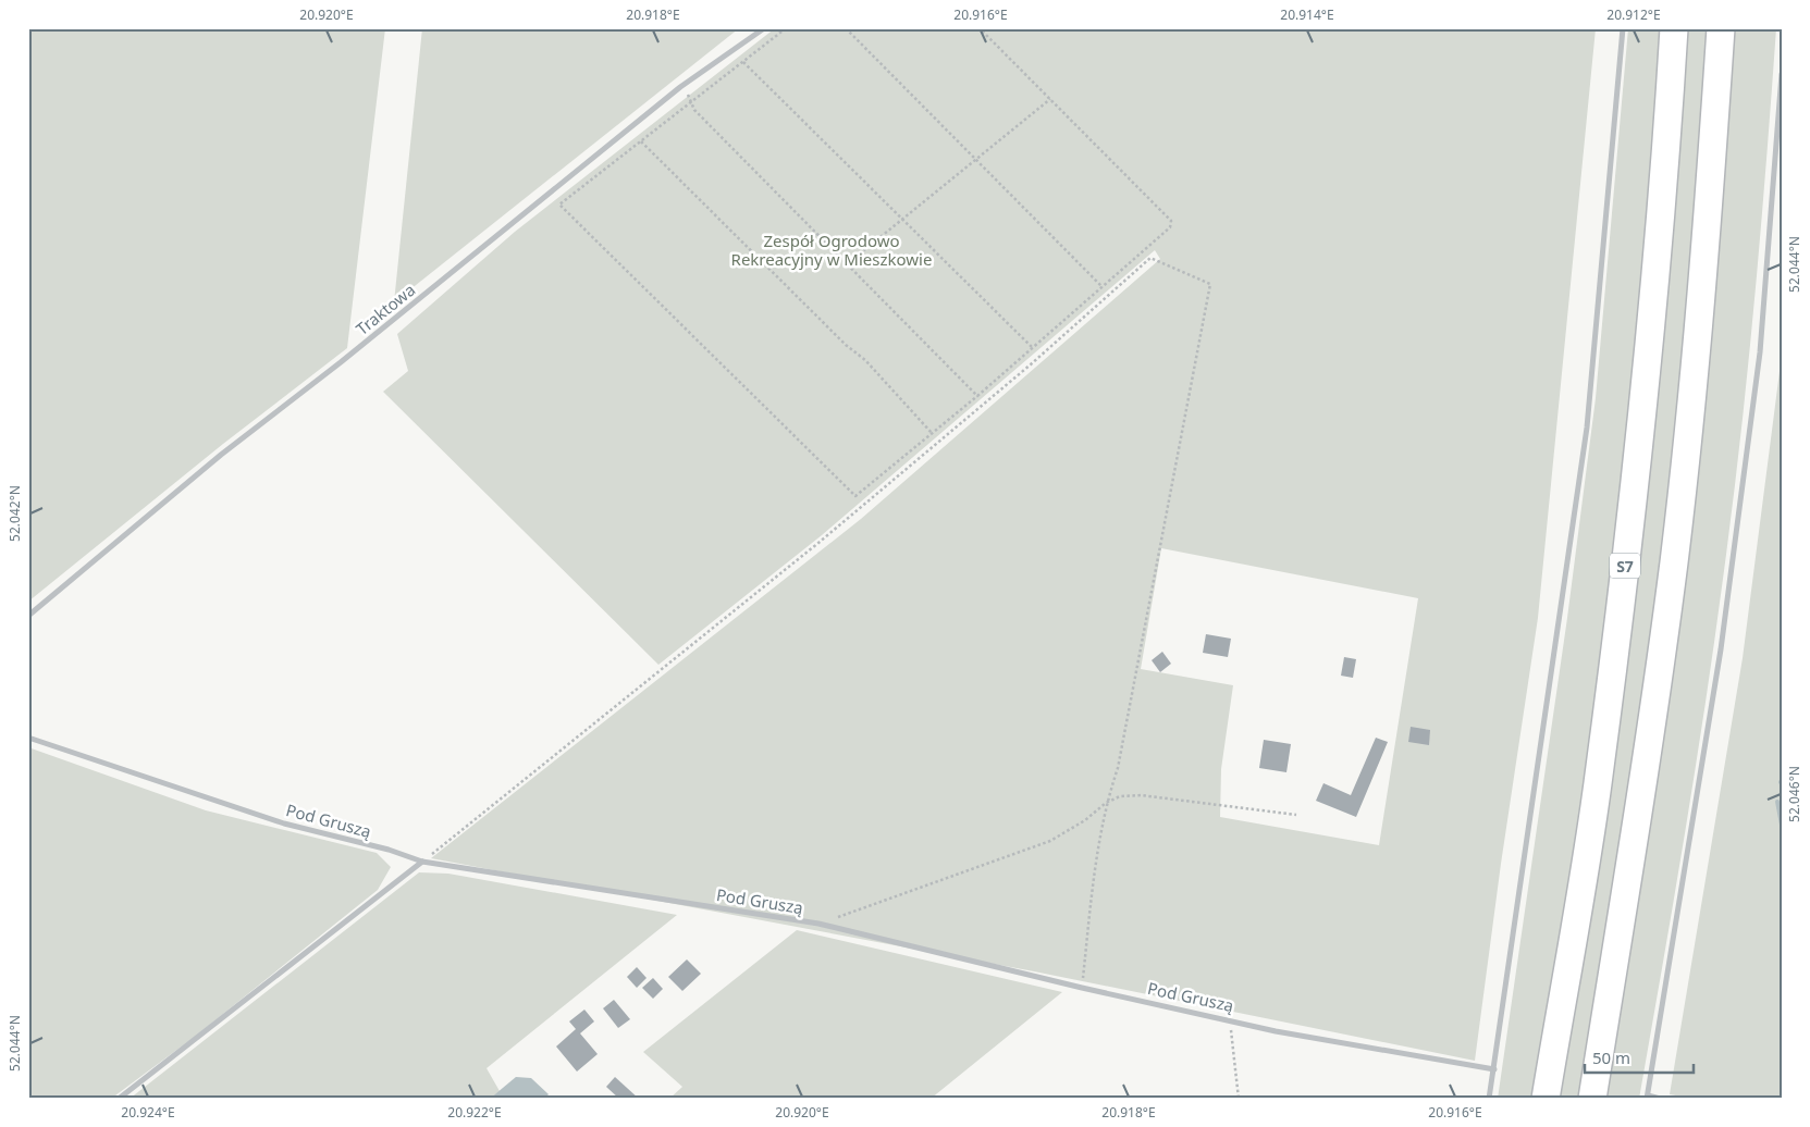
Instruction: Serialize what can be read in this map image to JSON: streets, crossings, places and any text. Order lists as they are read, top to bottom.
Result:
{
  "streets": {
    "highway": ["S7"],
    "street": ["Traktowa", "Pod Gruszą"]
  },
  "parks": ["Zespół Ogrodowo Rekreacyjny w Mieszkowie"],
  "scale_bar": "50 m",
  "coordinates": [
    "20.920°E",
    "20.918°E",
    "20.916°E",
    "20.914°E",
    "20.912°E",
    "52.044°N",
    "52.042°N",
    "52.046°N",
    "20.924°E",
    "20.922°E"
  ]
}
